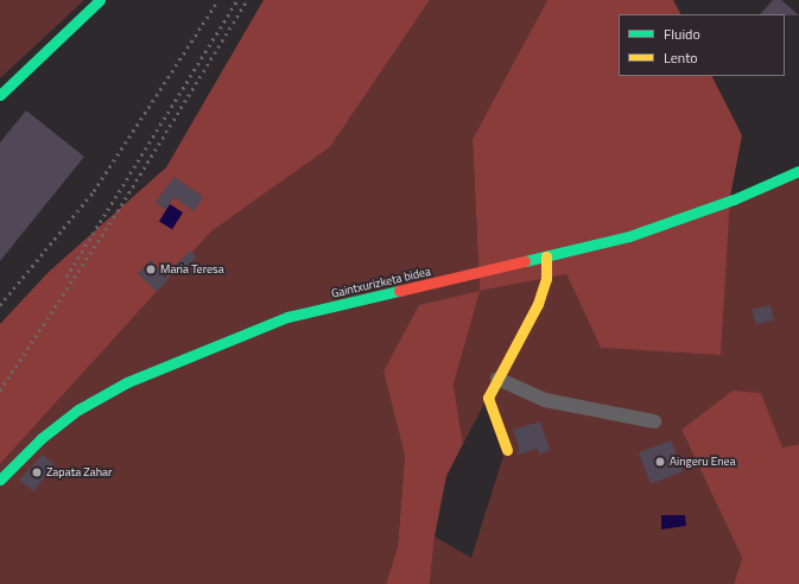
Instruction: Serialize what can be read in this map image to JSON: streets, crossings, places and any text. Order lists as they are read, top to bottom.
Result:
{
  "streets": {
    "main road": ["Gaintxurizketa bidea"]
  },
  "places": ["Maria Teresa", "Aingeru Enea", "Zapata Zahar"],
  "legend": ["Fluido", "Lento"]
}
